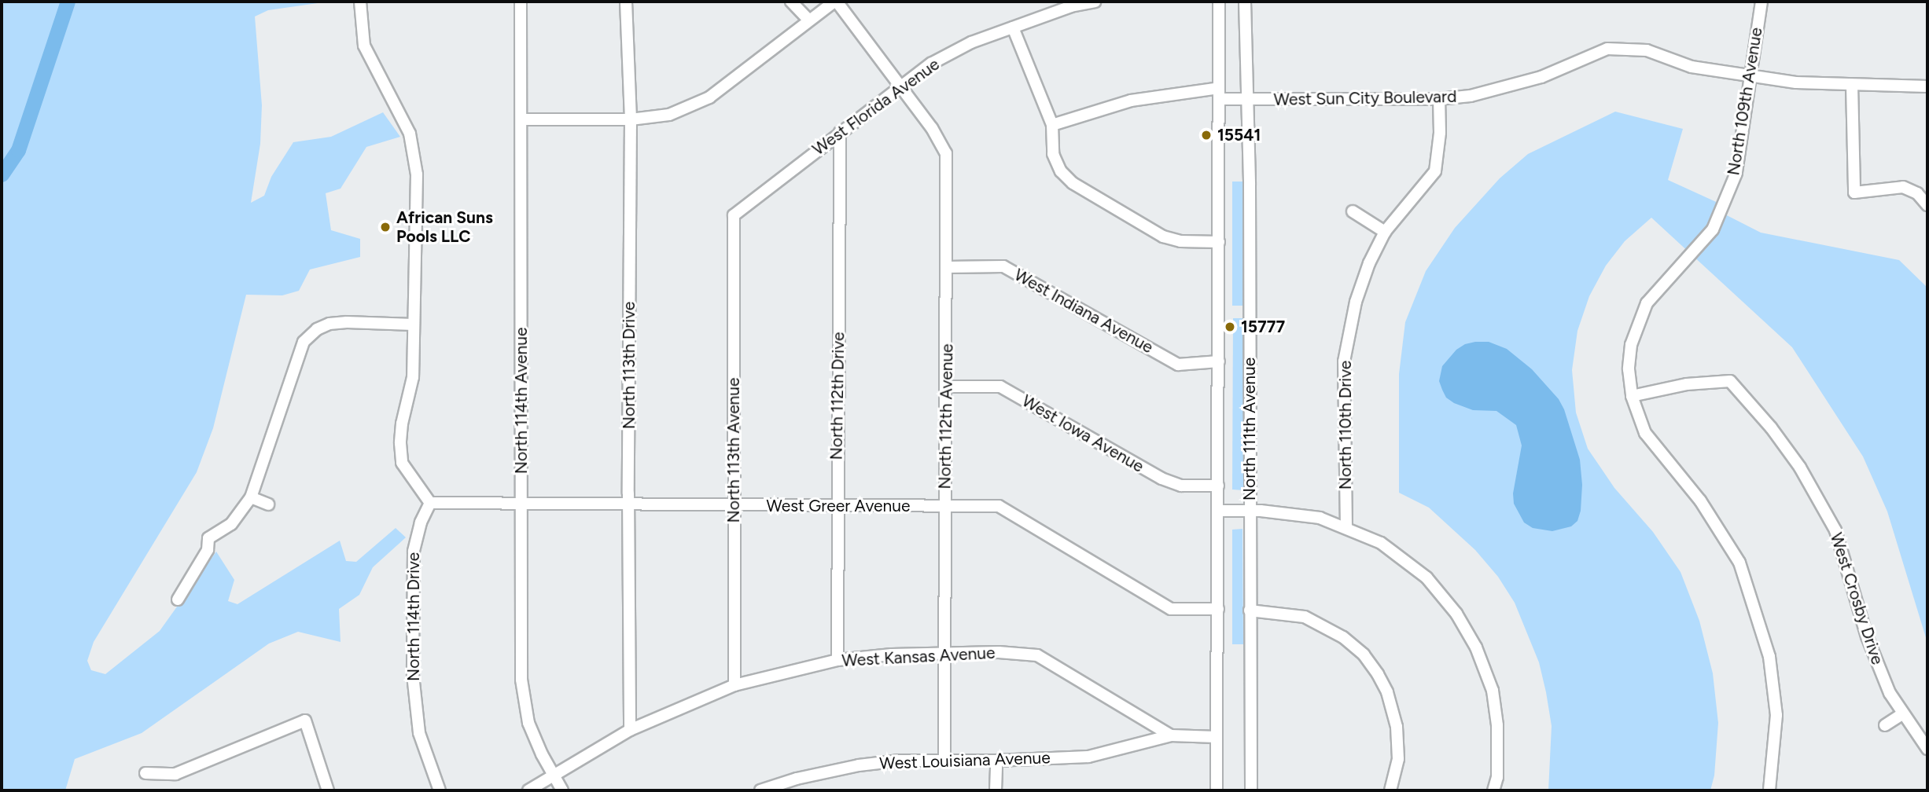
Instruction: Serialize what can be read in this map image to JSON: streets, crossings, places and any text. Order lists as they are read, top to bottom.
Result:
{
  "streets": {
    "street": [
      "West Sun City Boulevard",
      "North 109th Avenue",
      "West Florida Avenue",
      "West Indiana Avenue",
      "North 113th Drive",
      "North 112th Drive",
      "North 114th Avenue",
      "North 112th Avenue",
      "North 110th Drive",
      "North 111th Avenue",
      "West Iowa Avenue",
      "North 113th Avenue",
      "West Greer Avenue",
      "West Crosby Drive",
      "North 114th Drive",
      "West Kansas Avenue",
      "West Louisiana Avenue"
    ]
  },
  "crossings": [
    ["West Sun City Boulevard", "North 109th Avenue"],
    ["West Sun City Boulevard", "North 110th Drive"],
    ["West Sun City Boulevard", "North 111th Avenue"],
    ["North 109th Avenue", "West Crosby Drive"],
    ["West Florida Avenue", "North 112th Drive"],
    ["West Florida Avenue", "North 112th Avenue"],
    ["West Florida Avenue", "North 113th Avenue"],
    ["West Indiana Avenue", "North 112th Avenue"],
    ["West Indiana Avenue", "North 111th Avenue"],
    ["North 113th Drive", "West Greer Avenue"],
    ["North 113th Drive", "West Kansas Avenue"],
    ["North 112th Drive", "West Greer Avenue"],
    ["North 112th Drive", "West Kansas Avenue"],
    ["North 114th Avenue", "West Greer Avenue"],
    ["North 114th Avenue", "West Kansas Avenue"],
    ["North 112th Avenue", "West Iowa Avenue"],
    ["North 112th Avenue", "West Greer Avenue"],
    ["North 112th Avenue", "West Kansas Avenue"],
    ["North 112th Avenue", "West Louisiana Avenue"],
    ["North 111th Avenue", "West Iowa Avenue"],
    ["North 111th Avenue", "West Greer Avenue"],
    ["North 111th Avenue", "West Kansas Avenue"],
    ["North 113th Avenue", "West Greer Avenue"],
    ["North 113th Avenue", "West Kansas Avenue"],
    ["West Greer Avenue", "North 114th Drive"],
    ["West Kansas Avenue", "West Louisiana Avenue"]
  ],
  "places": ["15541", "African Suns Pools LLC", "15777"]
}
